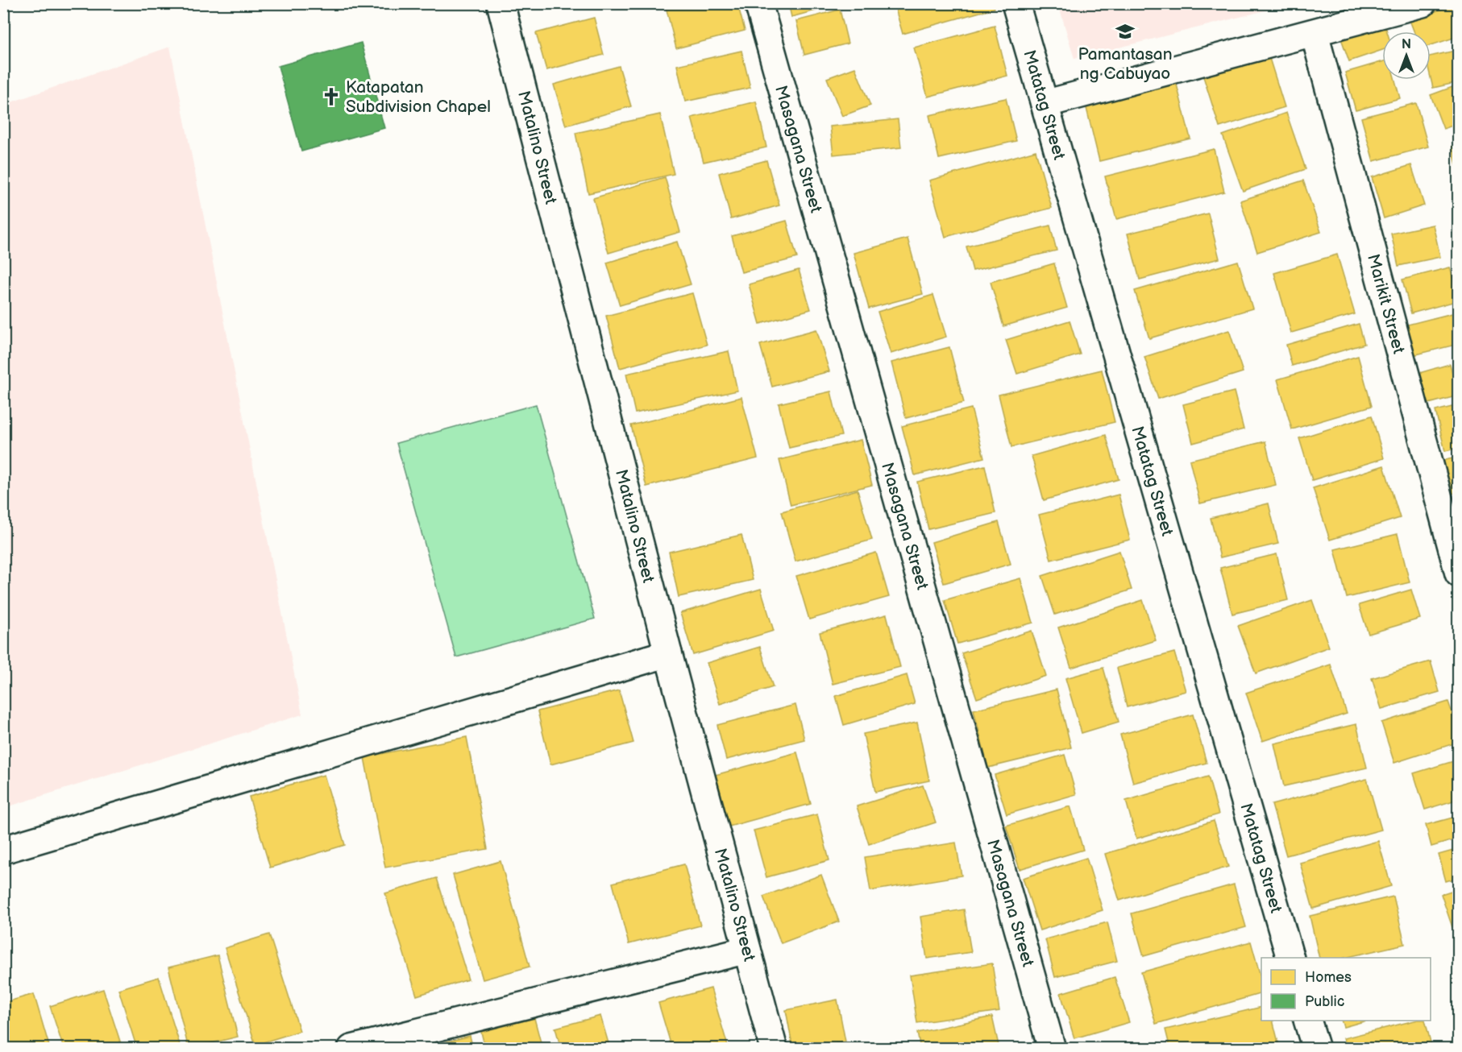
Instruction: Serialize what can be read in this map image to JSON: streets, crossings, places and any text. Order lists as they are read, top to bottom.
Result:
{
  "streets": {
    "street": [
      "Matatag Street",
      "Matalino Street",
      "Masagana Street",
      "Marikit Street"
    ]
  },
  "places": {
    "school or university": ["Pamantasan ng Cabuyao"],
    "church": ["Katapatan Subdivision Chapel"]
  },
  "legend": ["Homes", "Public"],
  "north": "top"
}
